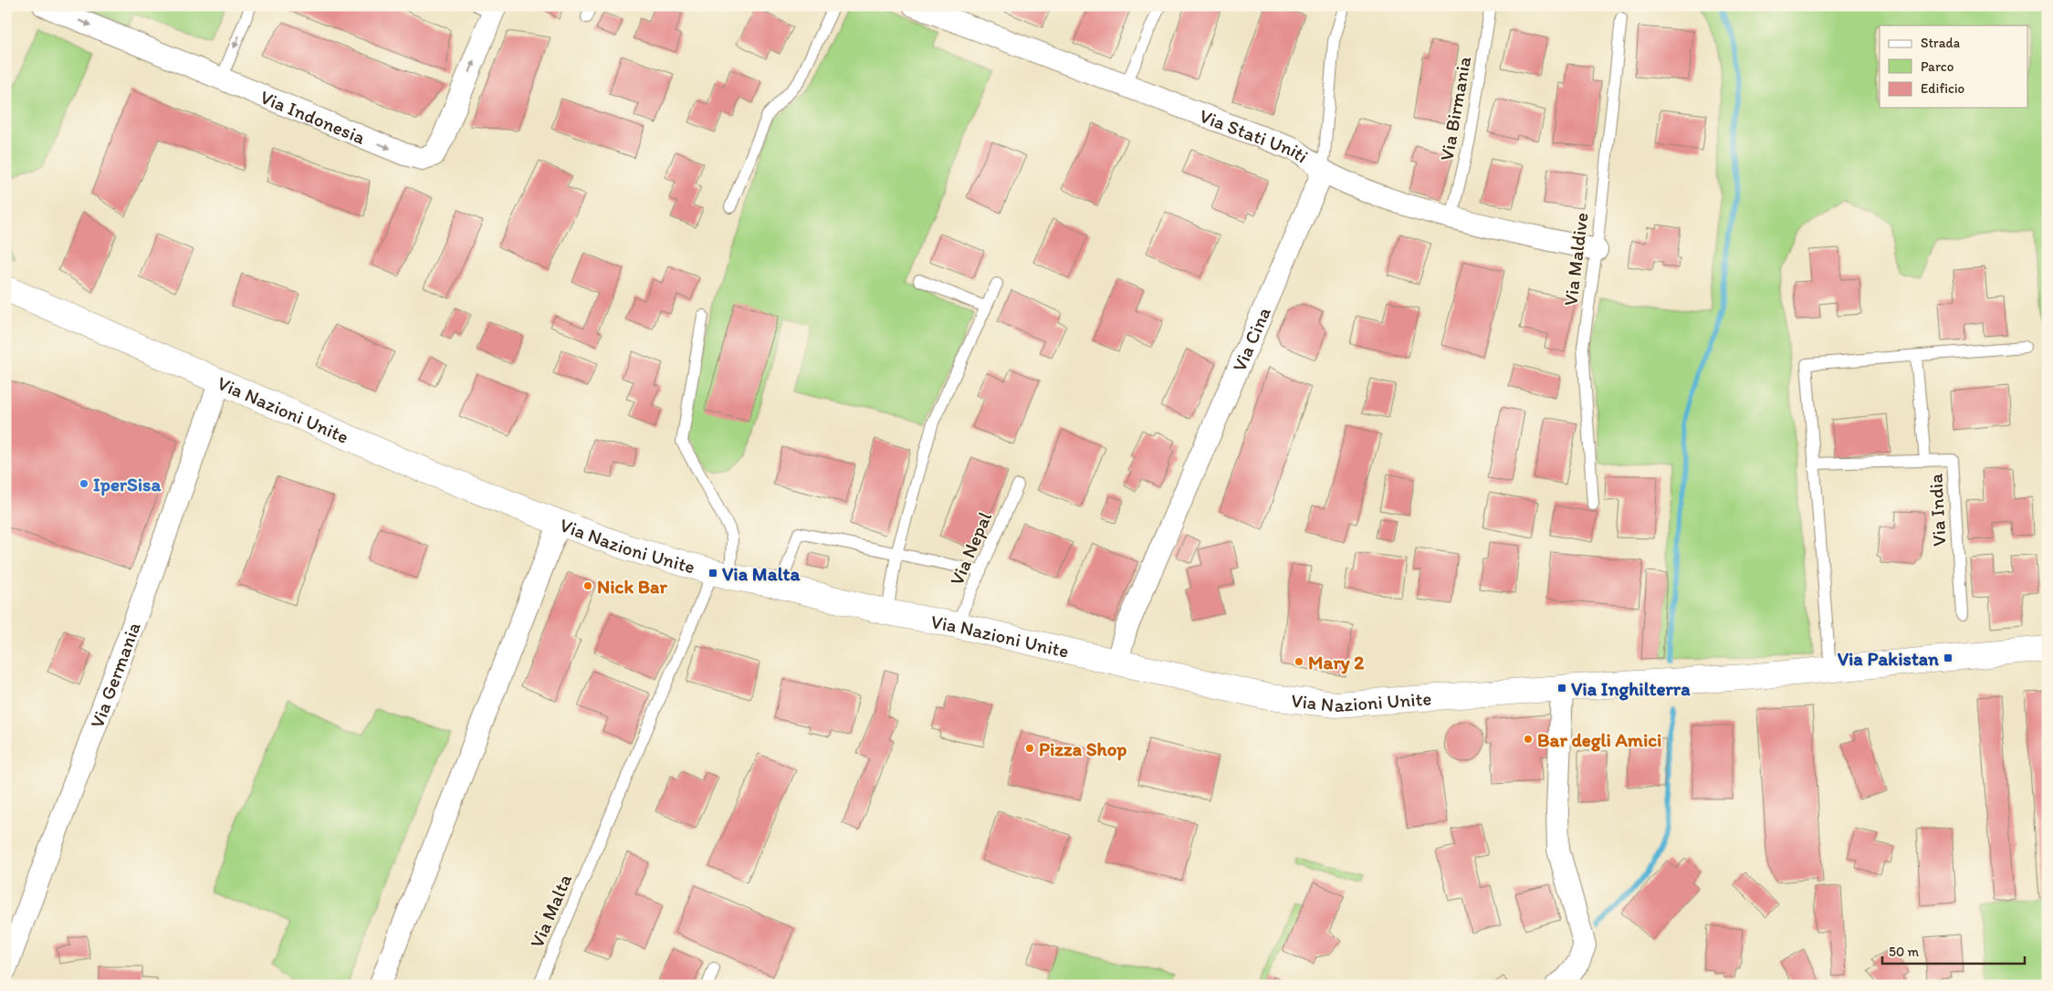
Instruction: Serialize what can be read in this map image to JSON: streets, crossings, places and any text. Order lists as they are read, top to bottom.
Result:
{
  "streets": {
    "street": [
      "Via Indonesia",
      "Via Stati Uniti",
      "Via Cina",
      "Via Nazioni Unite",
      "Via Germania"
    ],
    "lane": [
      "Via Birmania",
      "Via Maldive",
      "Via India",
      "Via Nepal",
      "Via Malta"
    ]
  },
  "crossings": [
    ["Via Birmania", "Via Stati Uniti"],
    ["Via Stati Uniti", "Via Maldive"],
    ["Via Stati Uniti", "Via Cina"],
    ["Via Cina", "Via Nazioni Unite"],
    ["Via Nazioni Unite", "Via Nepal"],
    ["Via Nazioni Unite", "Via Germania"],
    ["Via Nazioni Unite", "Via Malta"]
  ],
  "places": {
    "other": [
      "IperSisa",
      "Nick Bar",
      "Mary 2",
      "Bar degli Amici",
      "Pizza Shop"
    ],
    "transit": ["Via Malta", "Via Pakistan", "Via Inghilterra"]
  },
  "legend": ["Strada", "Parco", "Edificio"],
  "scale_bar": "50 m"
}
